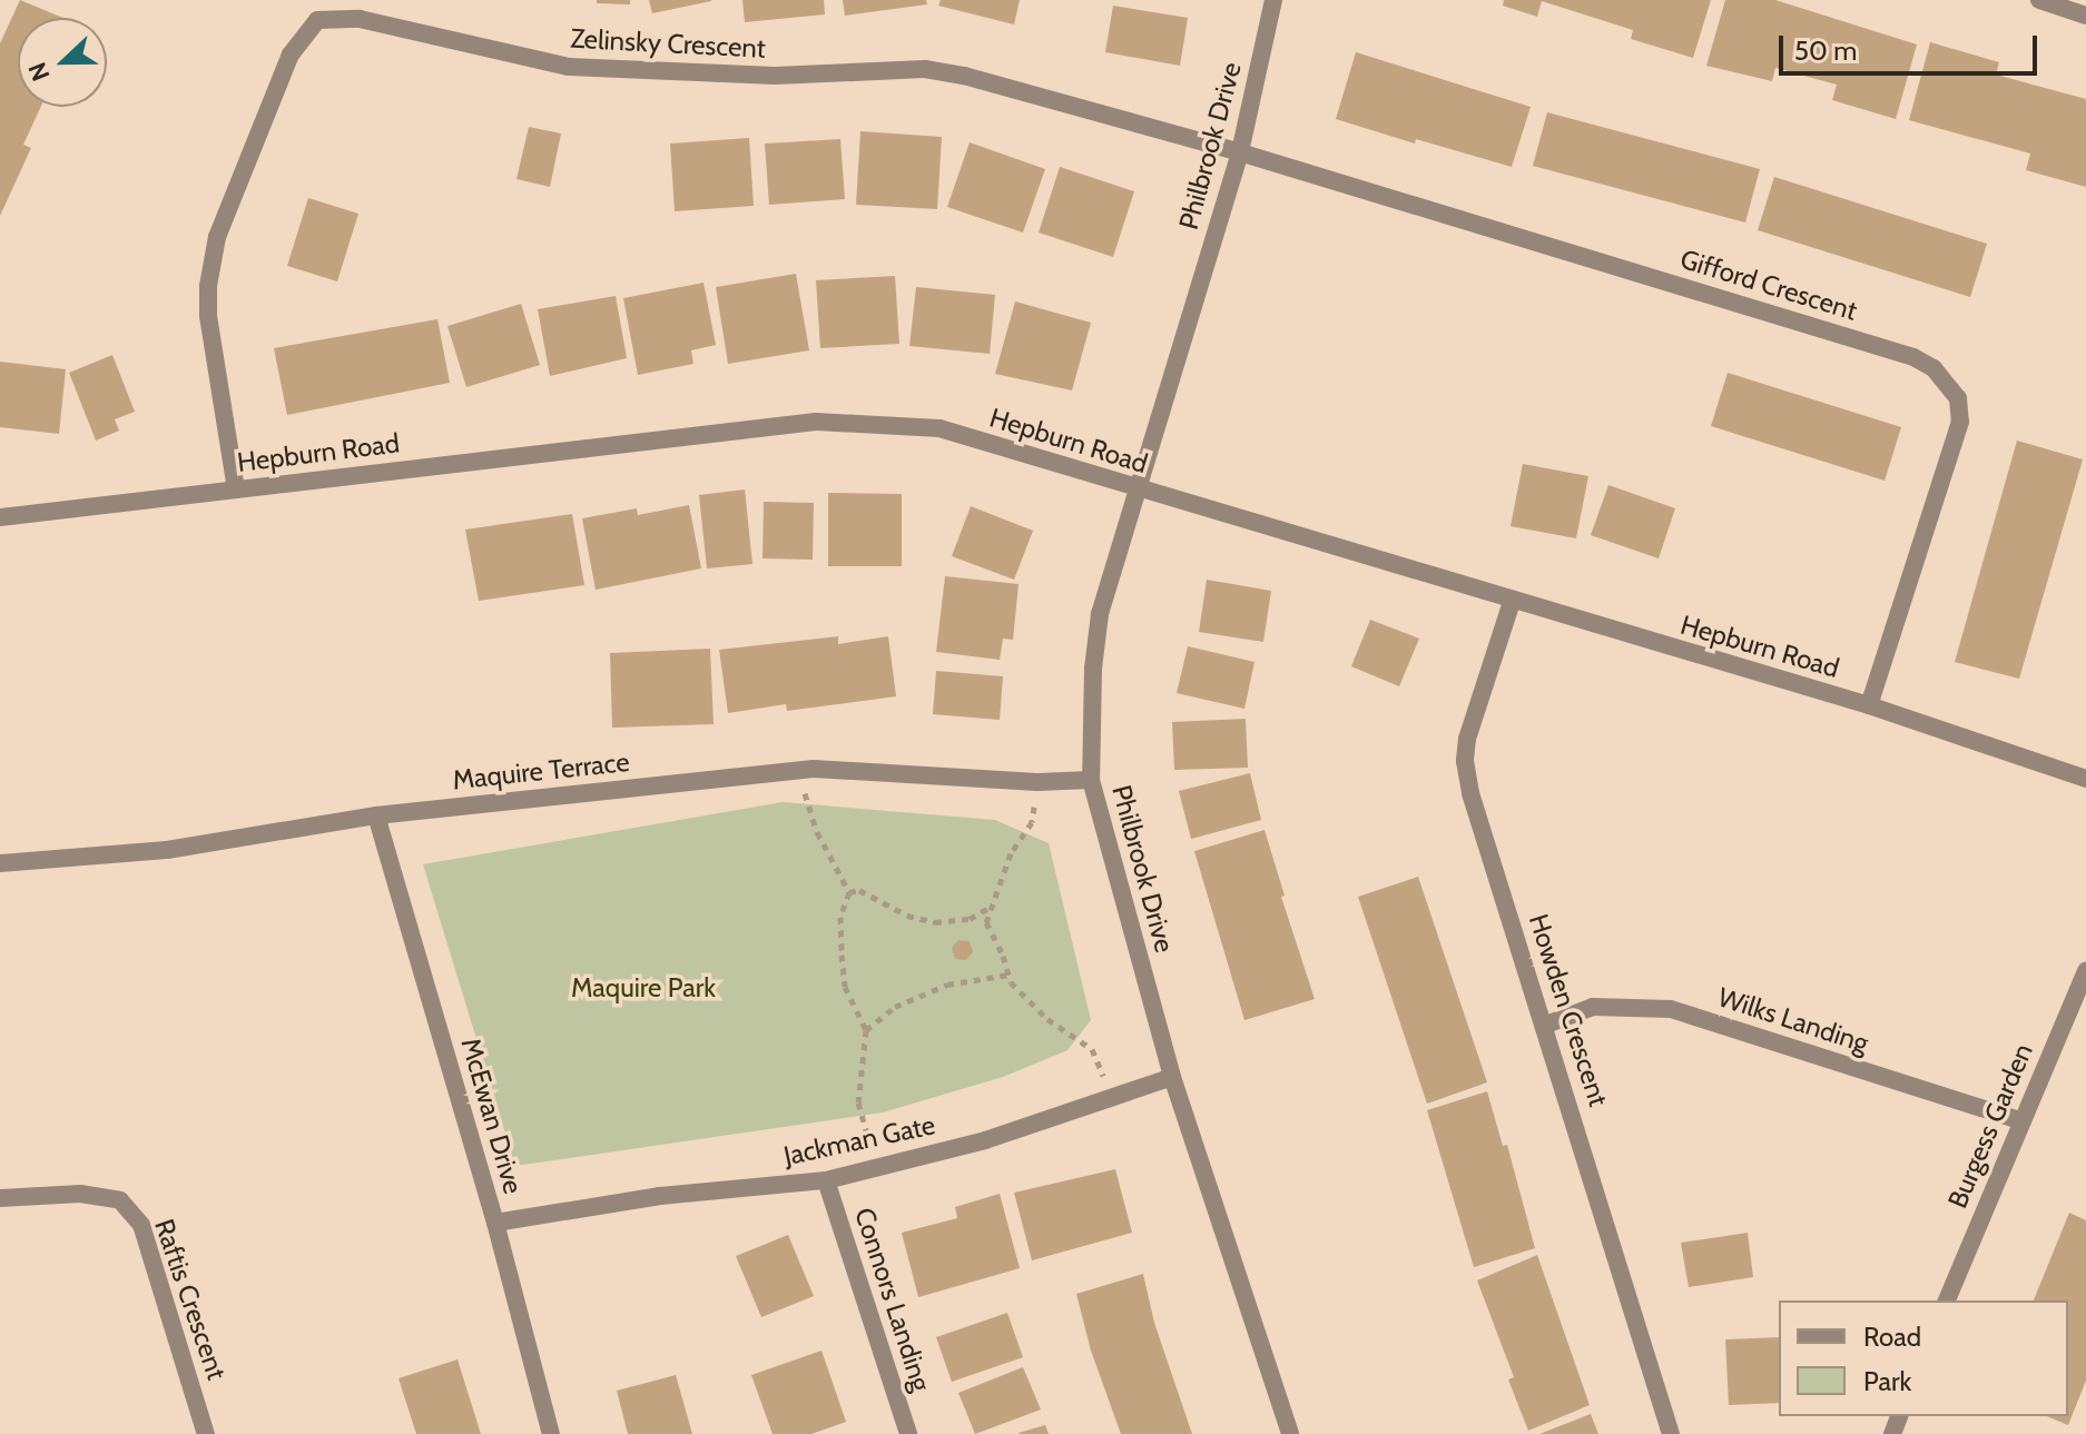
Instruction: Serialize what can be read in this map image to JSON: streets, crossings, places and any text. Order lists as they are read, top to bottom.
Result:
{
  "streets": {
    "street": [
      "Zelinsky Crescent",
      "Philbrook Drive",
      "Gifford Crescent",
      "Hepburn Road",
      "Maquire Terrace",
      "Howden Crescent",
      "Wilks Landing",
      "McEwan Drive",
      "Burgess Garden",
      "Jackman Gate",
      "Raftis Crescent",
      "Connors Landing"
    ]
  },
  "crossings": [
    ["Zelinsky Crescent", "Philbrook Drive"],
    ["Zelinsky Crescent", "Gifford Crescent"],
    ["Zelinsky Crescent", "Hepburn Road"],
    ["Philbrook Drive", "Gifford Crescent"],
    ["Philbrook Drive", "Hepburn Road"],
    ["Philbrook Drive", "Maquire Terrace"],
    ["Philbrook Drive", "Jackman Gate"],
    ["Gifford Crescent", "Hepburn Road"],
    ["Hepburn Road", "Howden Crescent"],
    ["Maquire Terrace", "McEwan Drive"],
    ["Howden Crescent", "Wilks Landing"],
    ["Wilks Landing", "Burgess Garden"],
    ["McEwan Drive", "Jackman Gate"],
    ["Jackman Gate", "Connors Landing"]
  ],
  "parks": ["Maquire Park"],
  "legend": ["Road", "Park"],
  "scale_bar": "50 m",
  "north": "left"
}
